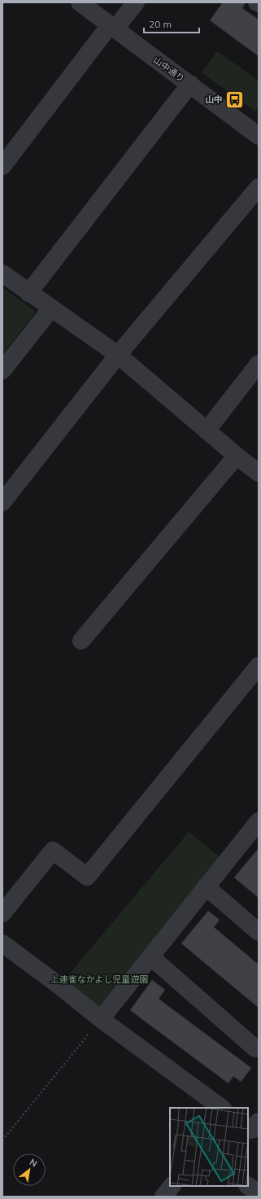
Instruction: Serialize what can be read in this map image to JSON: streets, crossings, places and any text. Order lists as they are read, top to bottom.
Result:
{
  "streets": {
    "street": ["山中通り"]
  },
  "parks": ["上連雀なかよし児童遊園"],
  "places": {
    "bus stop": ["山中"]
  },
  "scale_bar": "20 m",
  "north": "top right"
}
